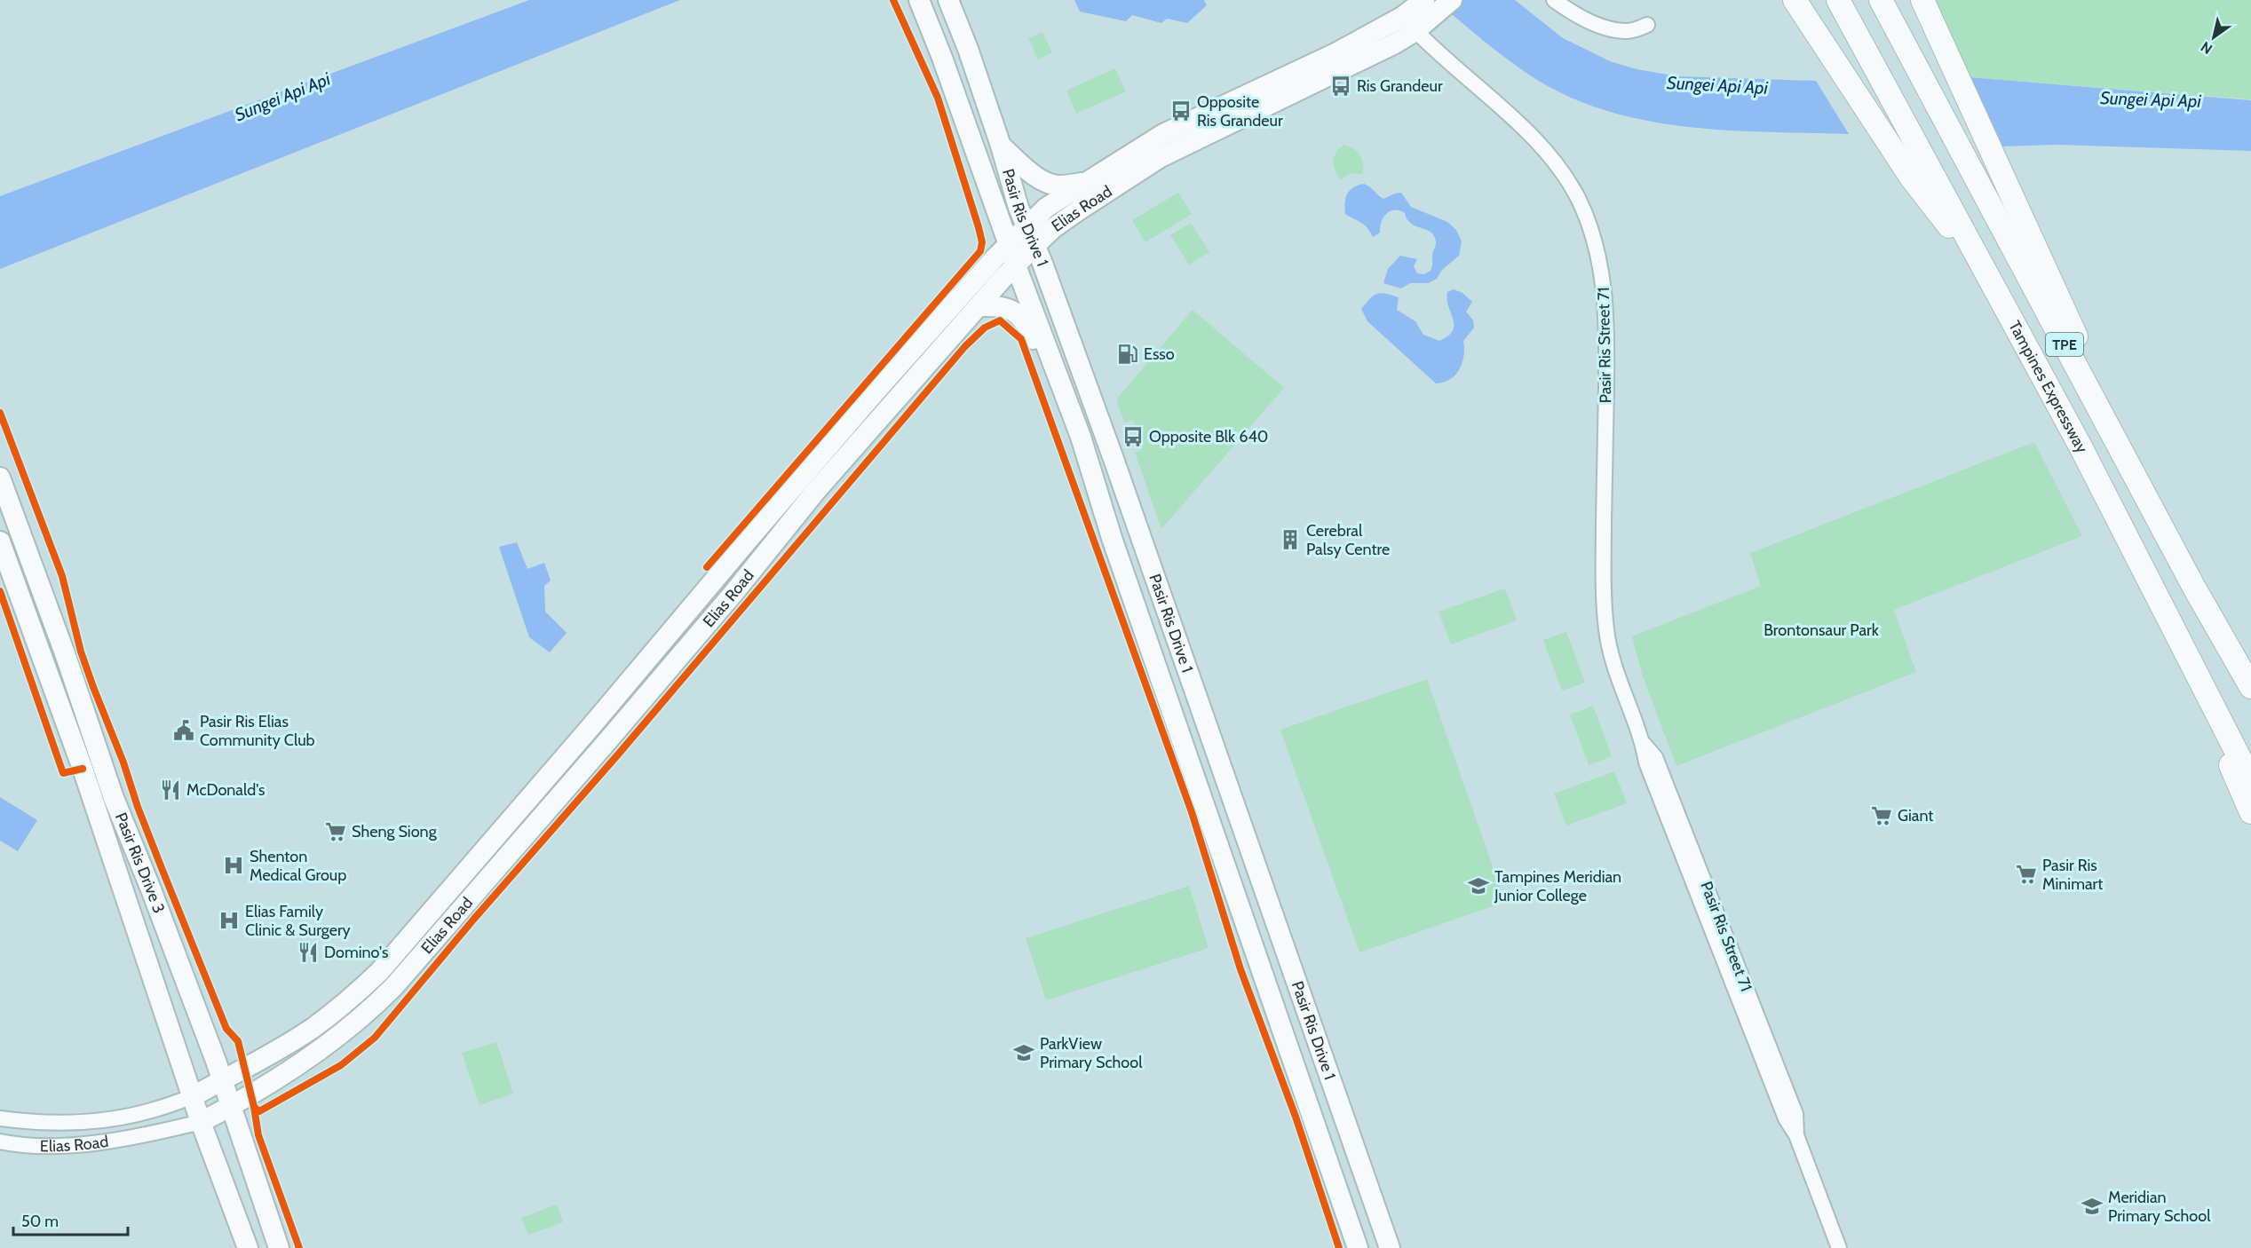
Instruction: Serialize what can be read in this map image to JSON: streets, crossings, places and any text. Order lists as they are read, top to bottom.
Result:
{
  "streets": {
    "highway": ["TPE", "Tampines Expressway"],
    "main road": ["Elias Road", "Pasir Ris Drive 1", "Pasir Ris Drive 3"],
    "street": ["Pasir Ris Street 71"]
  },
  "crossings": [
    ["Elias Road", "Pasir Ris Drive 1"],
    ["Elias Road", "Pasir Ris Street 71"],
    ["Elias Road", "Pasir Ris Drive 3"]
  ],
  "water": ["Sungei Api Api"],
  "parks": ["Brontonsaur Park"],
  "places": {
    "bus stop": ["Ris Grandeur", "Opposite Ris Grandeur", "Opposite Blk 640"],
    "fuel station": ["Esso"],
    "building": ["Cerebral Palsy Centre"],
    "public building": ["Pasir Ris Elias Community Club"],
    "restaurant": ["McDonald's", "Domino's"],
    "supermarket": ["Giant", "Sheng Siong", "Pasir Ris Minimart"],
    "hospital": ["Shenton Medical Group", "Elias Family Clinic & Surgery"],
    "school or university": ["Tampines Meridian Junior College", "ParkView Primary School", "Meridian Primary School"]
  },
  "scale_bar": "50 m",
  "north": "bottom left"
}
